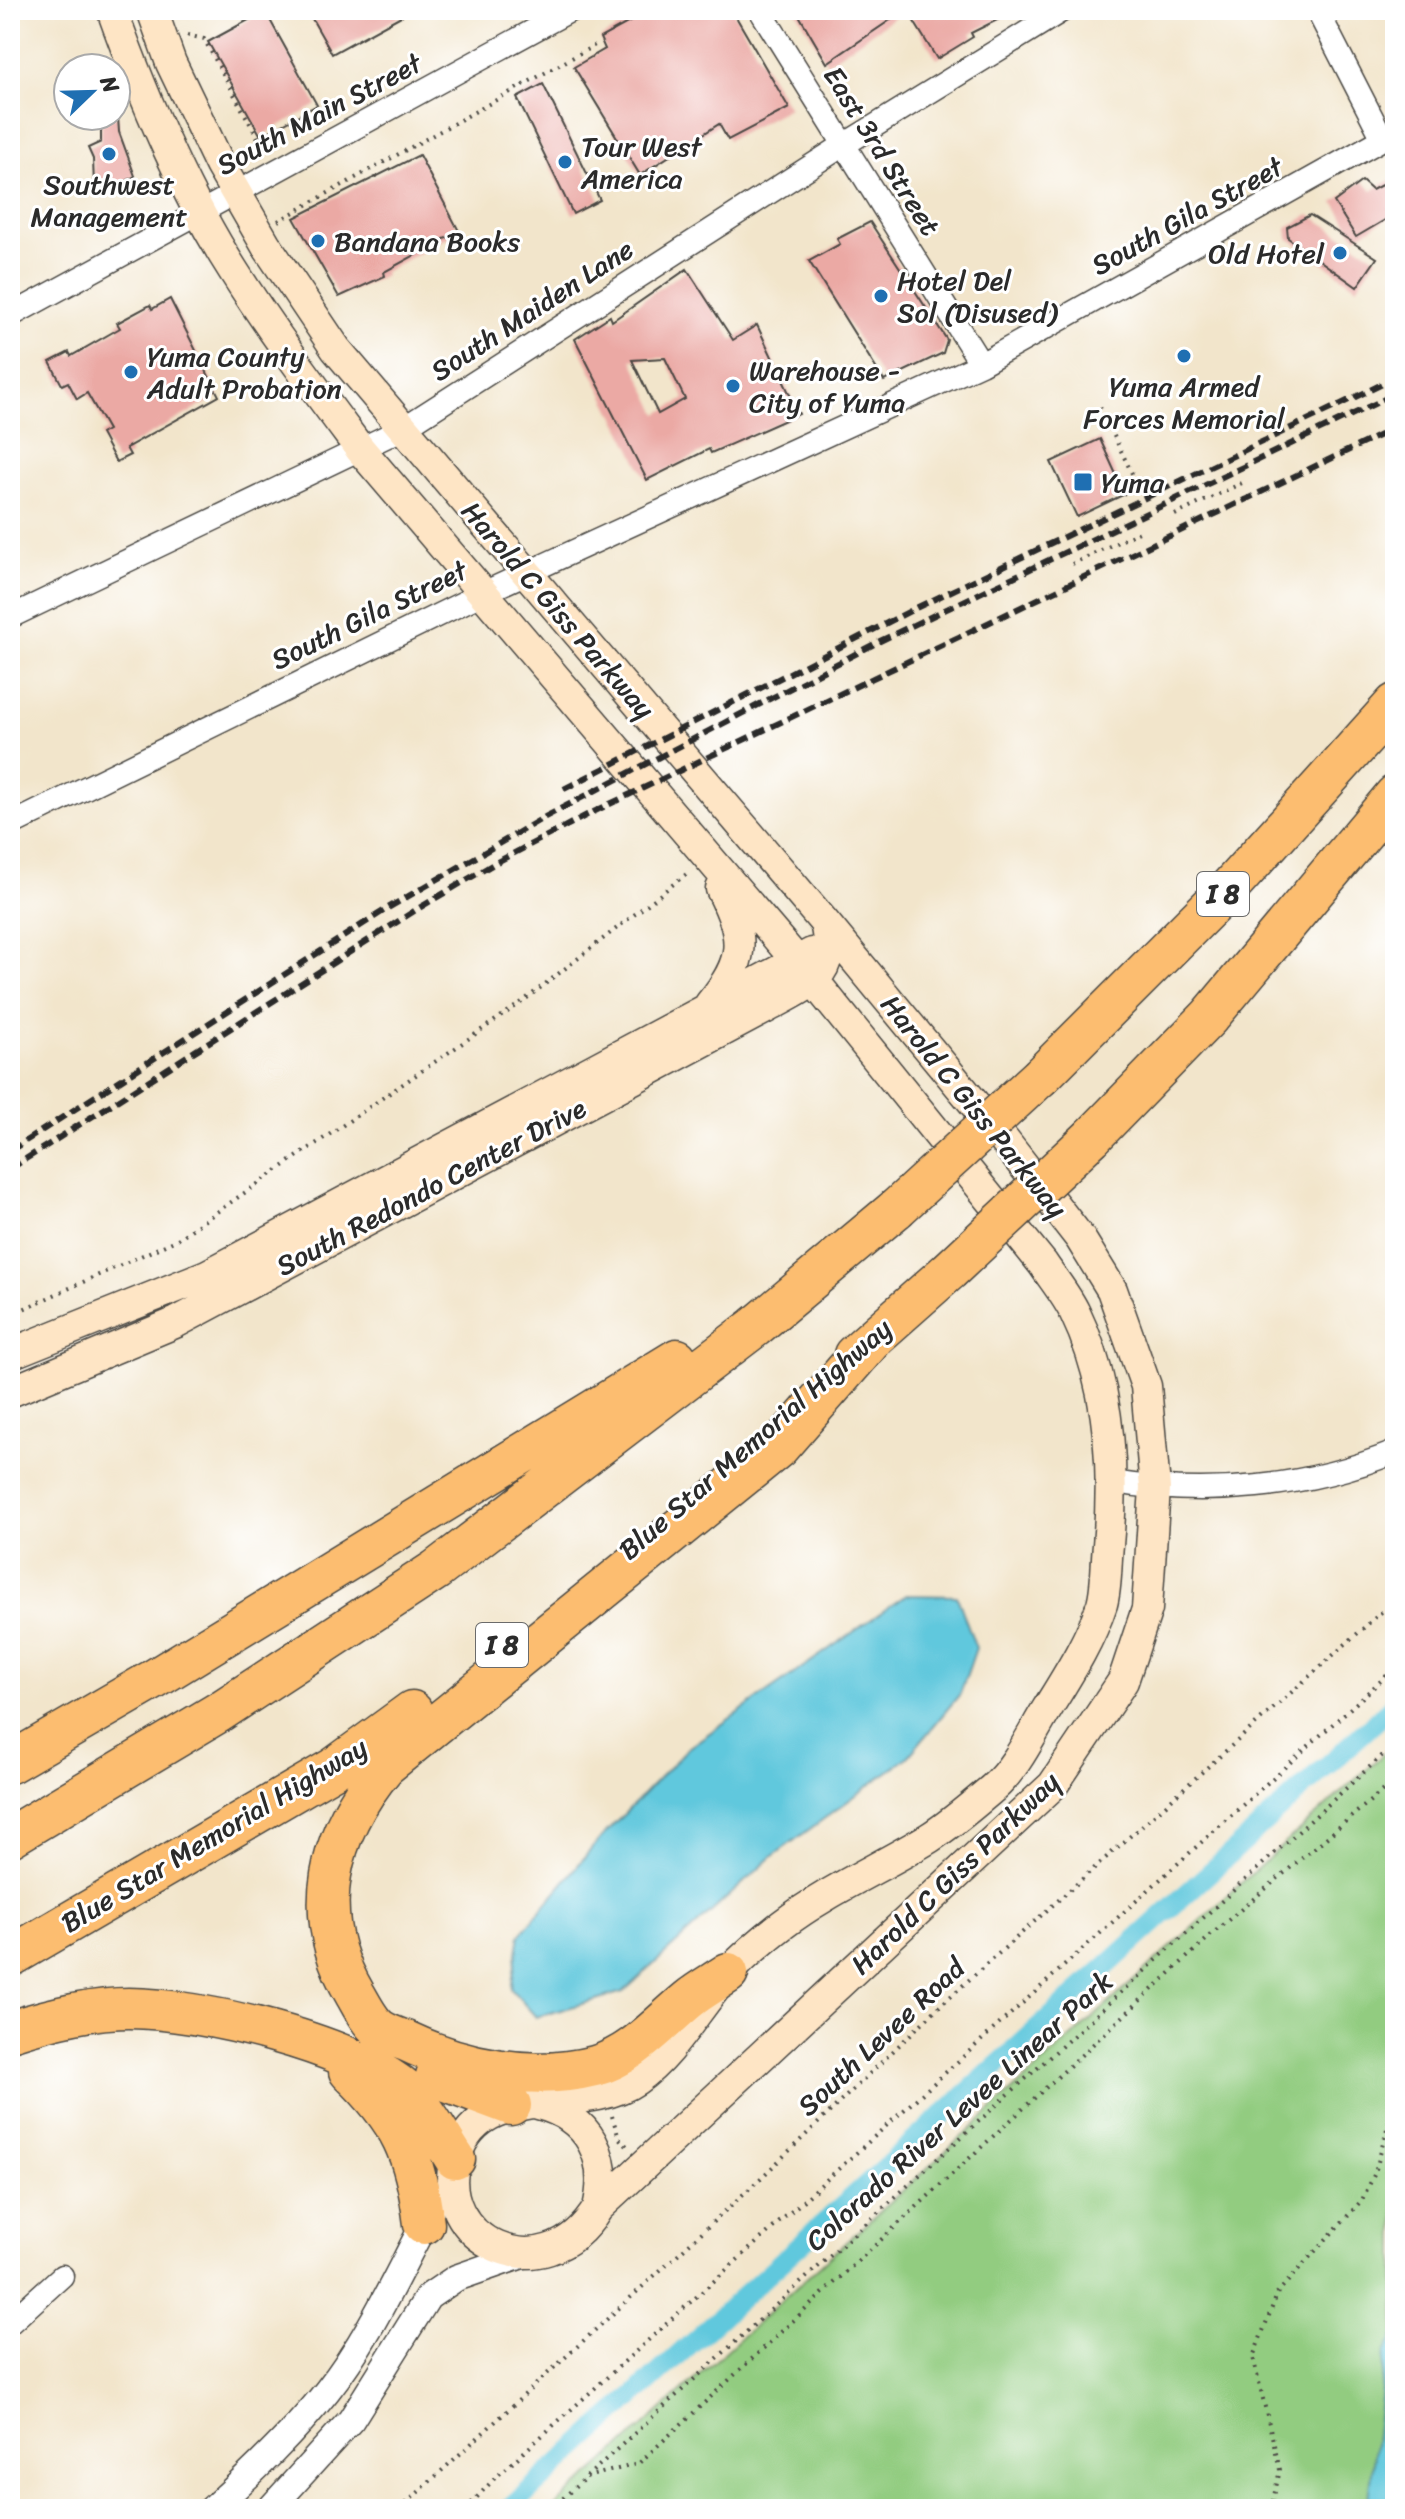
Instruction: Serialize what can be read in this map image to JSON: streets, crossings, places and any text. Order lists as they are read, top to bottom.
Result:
{
  "streets": {
    "highway": ["I 8", "Blue Star Memorial Highway"],
    "main road": ["Harold C Giss Parkway", "South Redondo Center Drive"],
    "street": [
      "South Main Street",
      "East 3rd Street",
      "South Gila Street",
      "South Maiden Lane"
    ],
    "path": ["South Levee Road", "Colorado River Levee Linear Park"]
  },
  "crossings": [
    ["South Main Street", "Harold C Giss Parkway"],
    ["East 3rd Street", "South Gila Street"],
    ["East 3rd Street", "South Maiden Lane"],
    ["South Gila Street", "Harold C Giss Parkway"],
    ["South Maiden Lane", "Harold C Giss Parkway"],
    ["Harold C Giss Parkway", "South Redondo Center Drive"]
  ],
  "places": {
    "other": [
      "Southwest Management",
      "Tour West America",
      "Bandana Books",
      "Old Hotel",
      "Hotel Del Sol (Disused)",
      "Yuma Armed Forces Memorial",
      "Yuma County Adult Probation",
      "Warehouse - City of Yuma"
    ],
    "transit": ["Yuma"]
  },
  "north": "top right"
}
